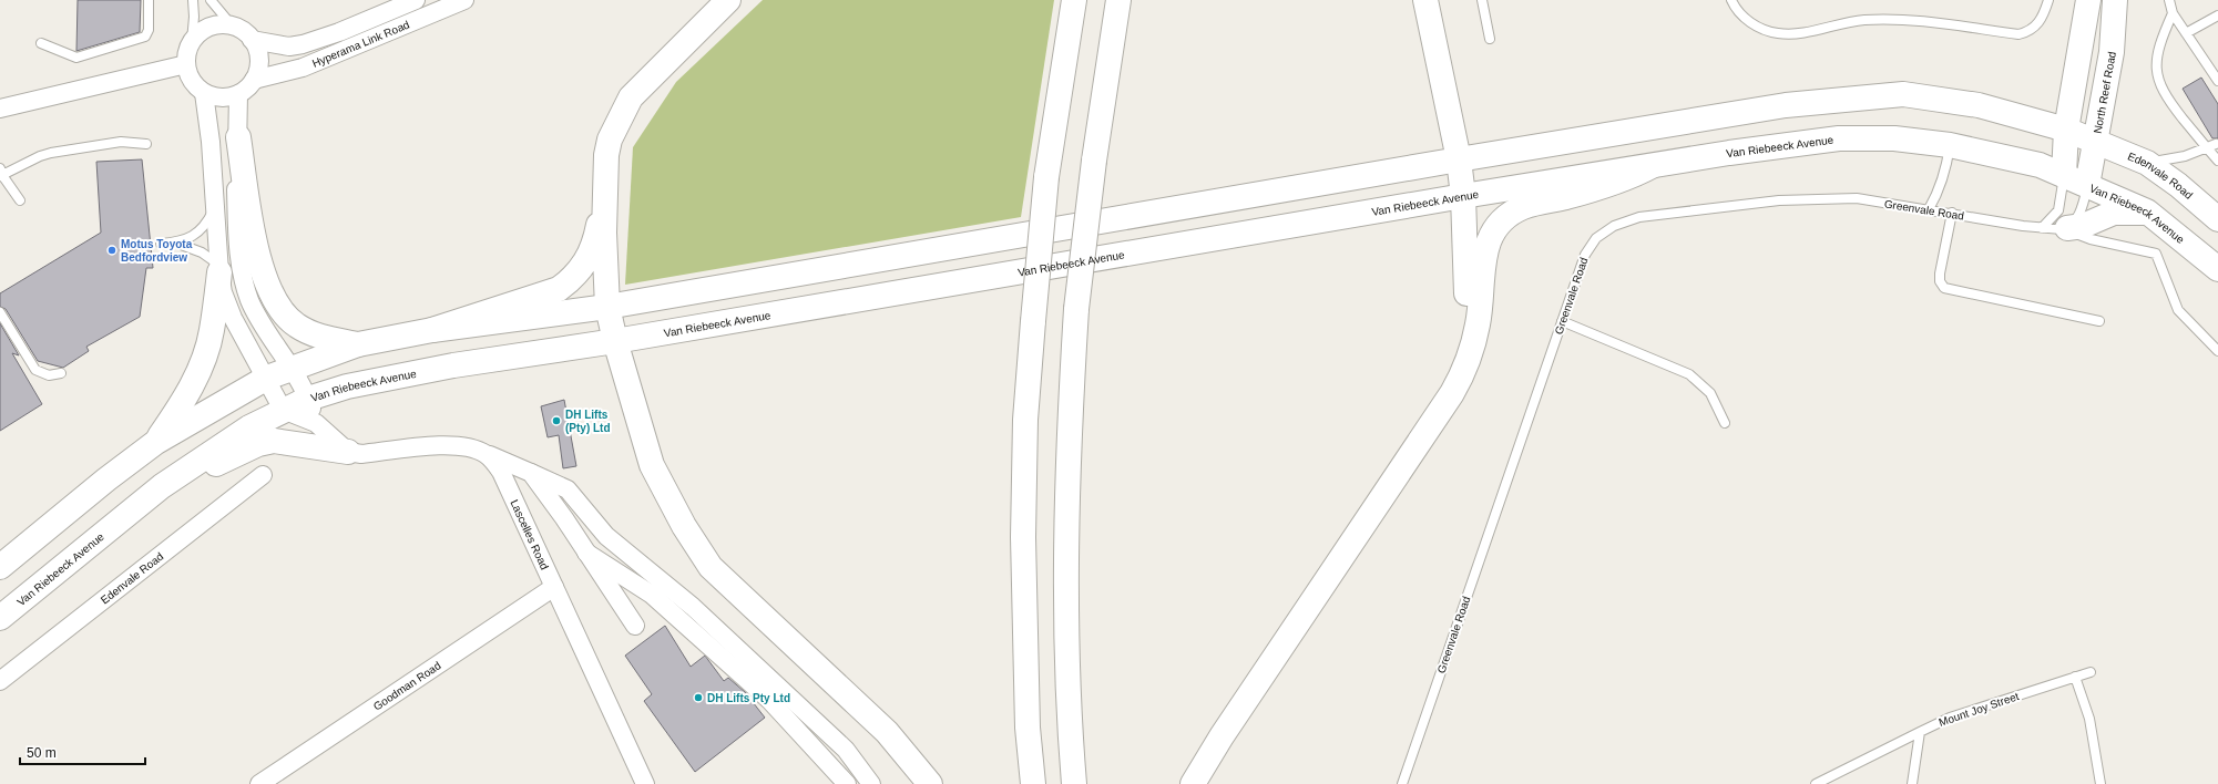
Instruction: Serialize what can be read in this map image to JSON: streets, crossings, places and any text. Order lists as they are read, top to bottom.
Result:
{
  "streets": {
    "main road": ["North Reef Road", "Van Riebeeck Avenue", "Edenvale Road"],
    "street": ["Hyperama Link Road", "Lascelles Road", "Goodman Road"],
    "lane": ["Greenvale Road", "Mount Joy Street"]
  },
  "crossings": [
    ["North Reef Road", "Van Riebeeck Avenue"],
    ["North Reef Road", "Edenvale Road"],
    ["Lascelles Road", "Goodman Road"]
  ],
  "places": ["Motus Toyota Bedfordview", "DH Lifts (Pty) Ltd", "DH Lifts Pty Ltd"],
  "scale_bar": "50 m"
}
